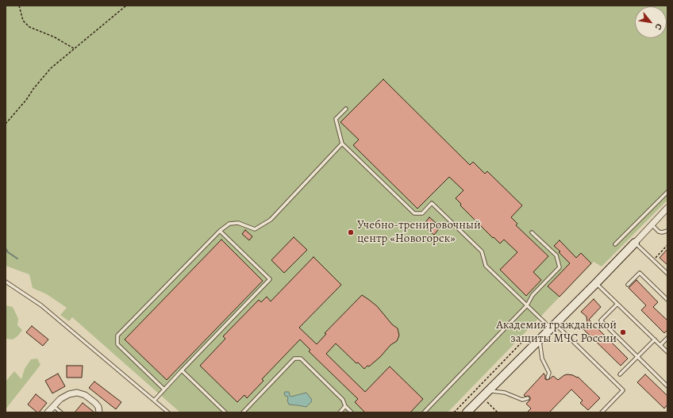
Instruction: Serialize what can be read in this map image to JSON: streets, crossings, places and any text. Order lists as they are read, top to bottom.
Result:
{
  "places": ["Учебно-тренировочный центр «Новогорск»", "Академия гражданской защиты МЧС России"],
  "north": "bottom right"
}
